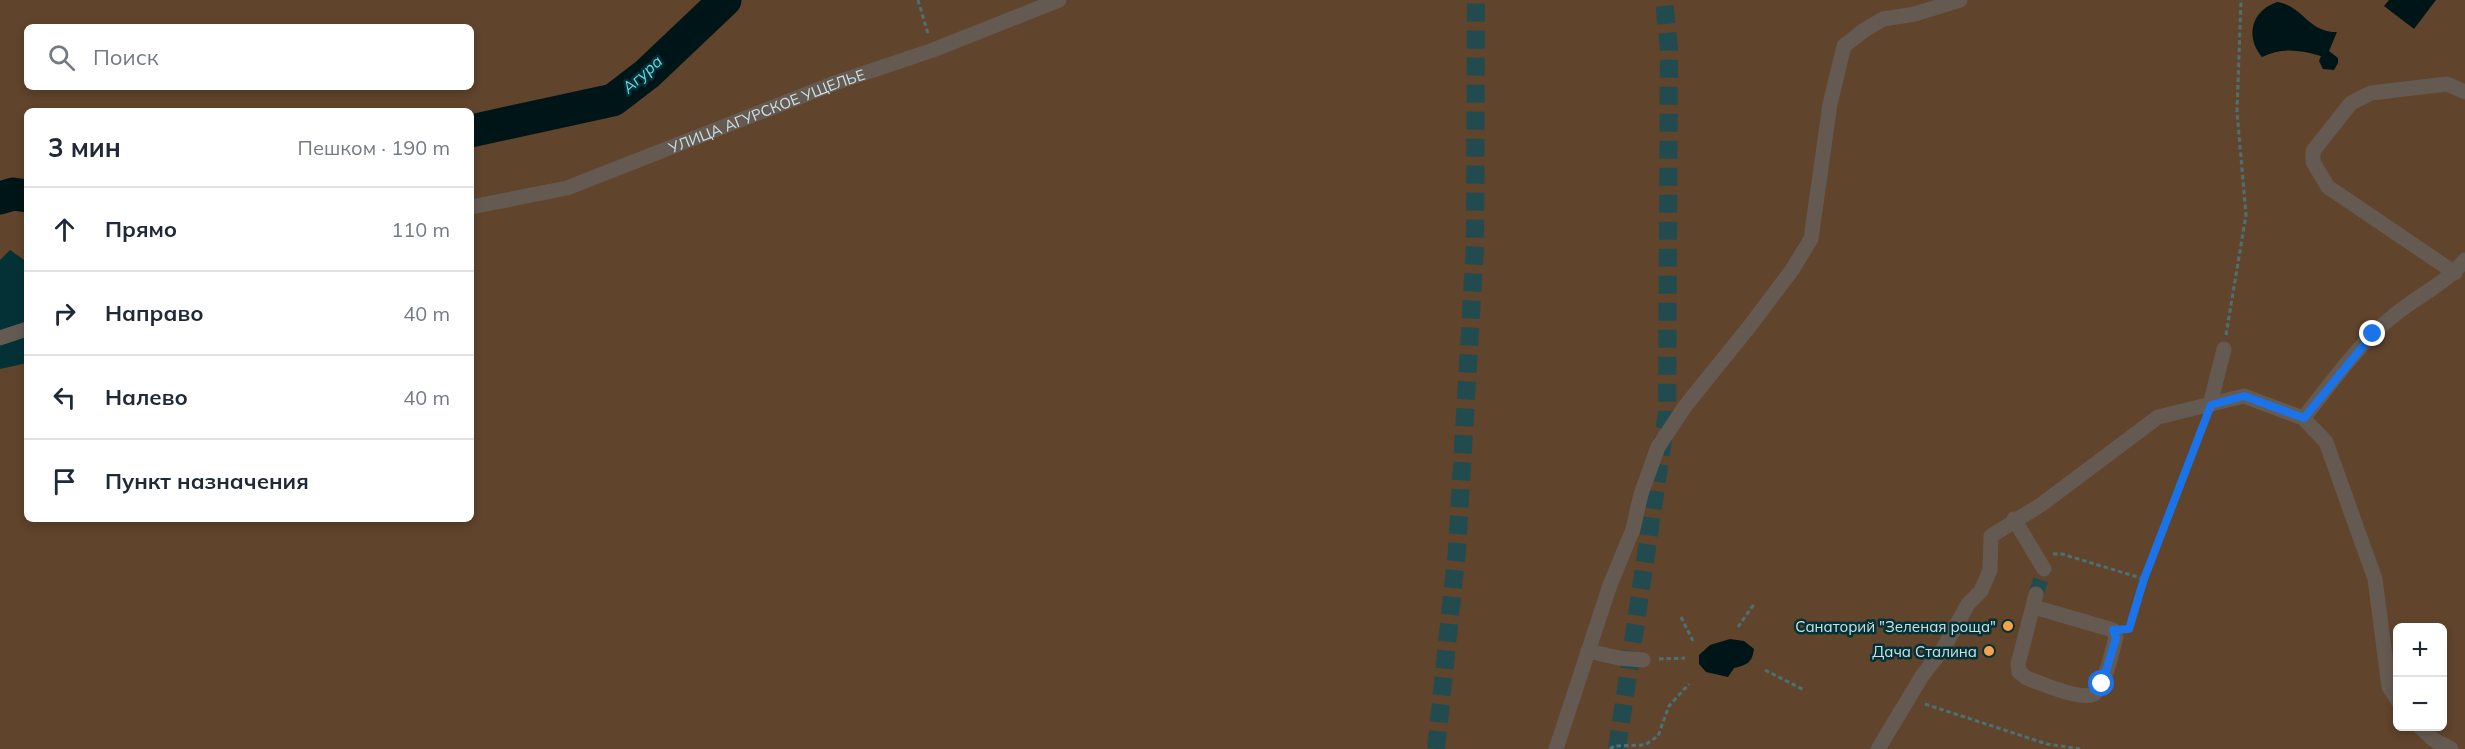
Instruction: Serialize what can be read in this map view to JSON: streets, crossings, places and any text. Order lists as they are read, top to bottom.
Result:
{
  "streets": {
    "street": ["УЛИЦА АГУРСКОЕ УЩЕЛЬЕ"]
  },
  "water": ["Агура"],
  "places": ["Санаторий \"Зеленая роща\"", "Дача Сталина"],
  "page": {
    "search": "Поиск",
    "heading": ["3 мин", "Пешком · 190 m"],
    "list": [
      ["Прямо", "110 m"],
      ["Направо", "40 m"],
      ["Налево", "40 m"],
      "Пункт назначения"
    ],
    "map_buttons": ["+", "−"]
  }
}
